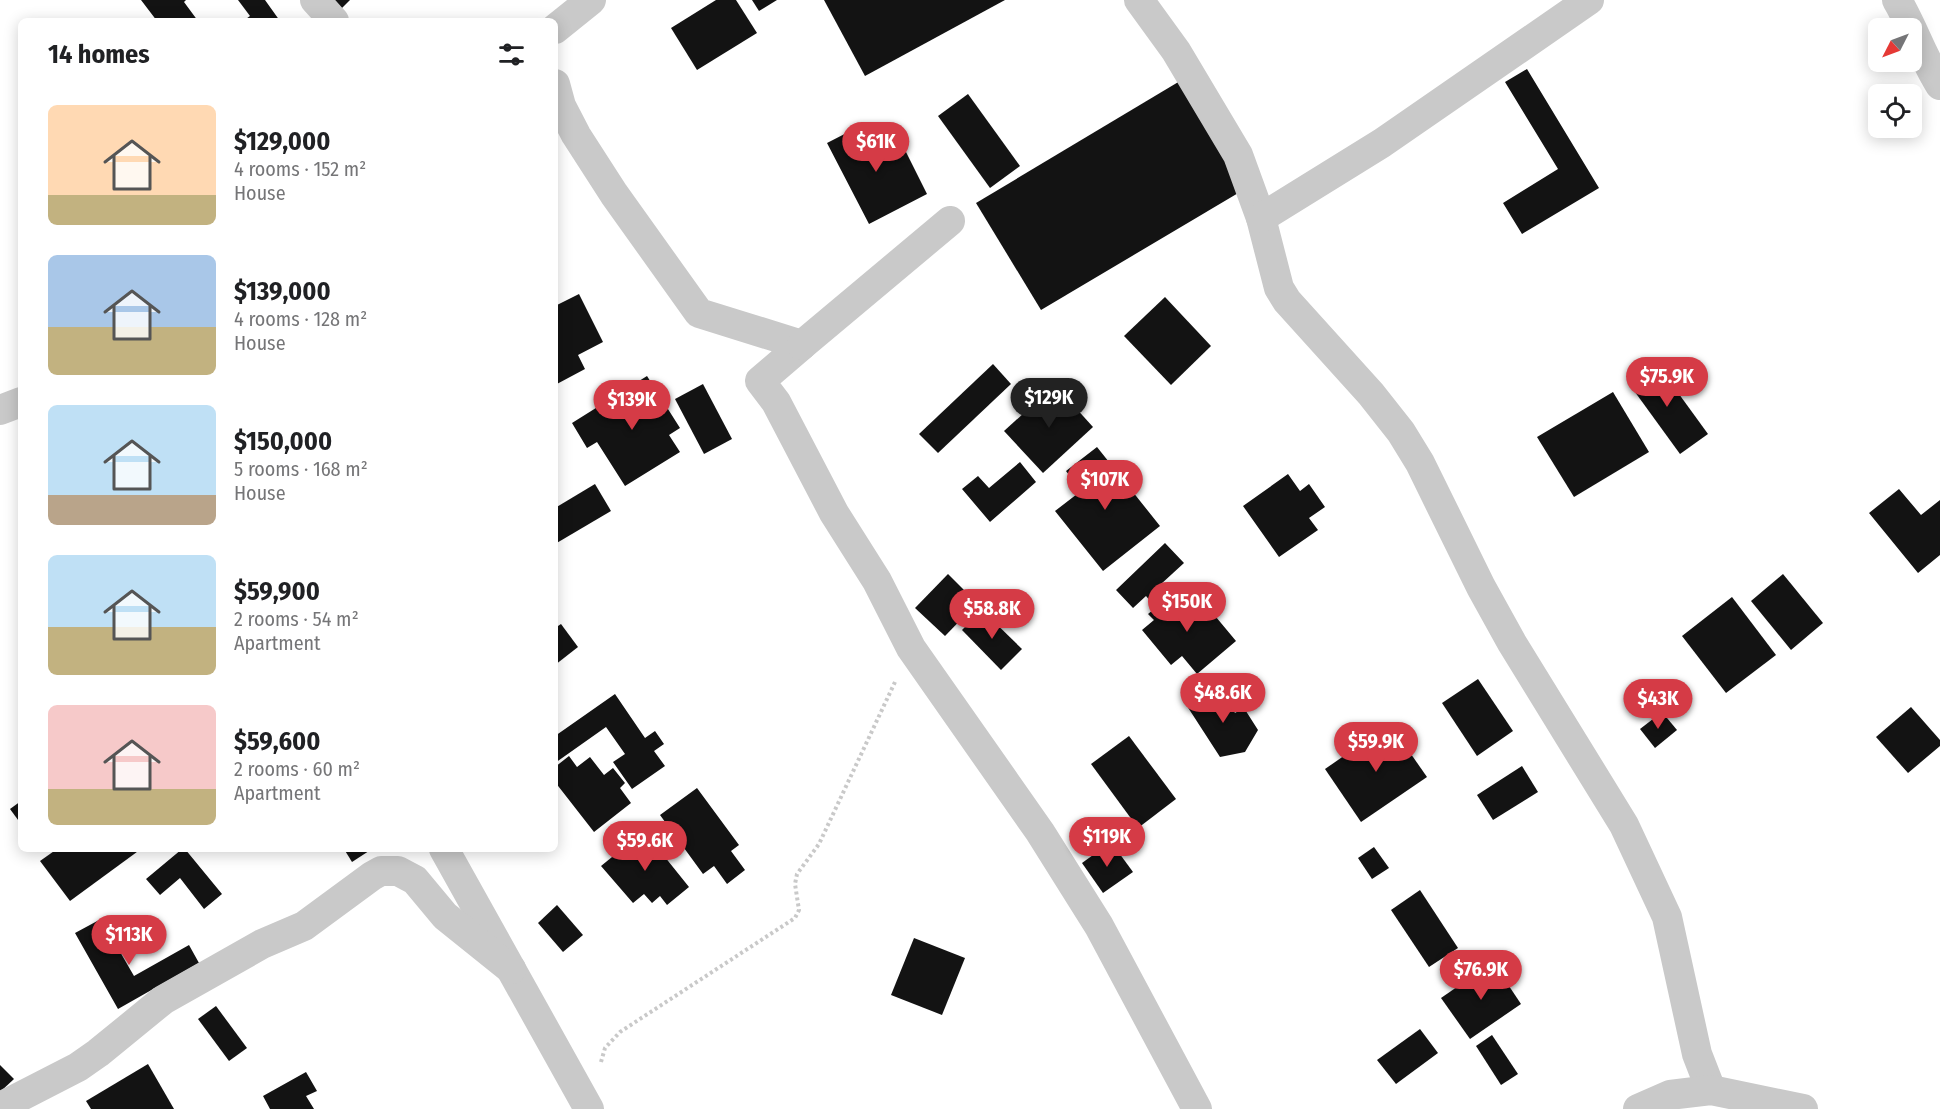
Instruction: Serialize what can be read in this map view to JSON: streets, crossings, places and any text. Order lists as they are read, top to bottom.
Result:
{
  "north": "bottom left",
  "page": {
    "heading": "14 homes",
    "list": [
      {
        "name": "$129,000",
        "note": "4 rooms · 152 m² · House"
      },
      {
        "name": "$139,000",
        "note": "4 rooms · 128 m² · House"
      },
      {
        "name": "$150,000",
        "note": "5 rooms · 168 m² · House"
      },
      {
        "name": "$59,900",
        "note": "2 rooms · 54 m² · Apartment"
      },
      {
        "name": "$59,600",
        "note": "2 rooms · 60 m² · Apartment"
      }
    ],
    "price": [
      "$61K",
      "$75.9K",
      "$129K",
      "$139K",
      "$107K",
      "$150K",
      "$58.8K",
      "$48.6K",
      "$43K",
      "$59.9K",
      "$119K",
      "$59.6K",
      "$113K",
      "$76.9K"
    ]
  }
}
